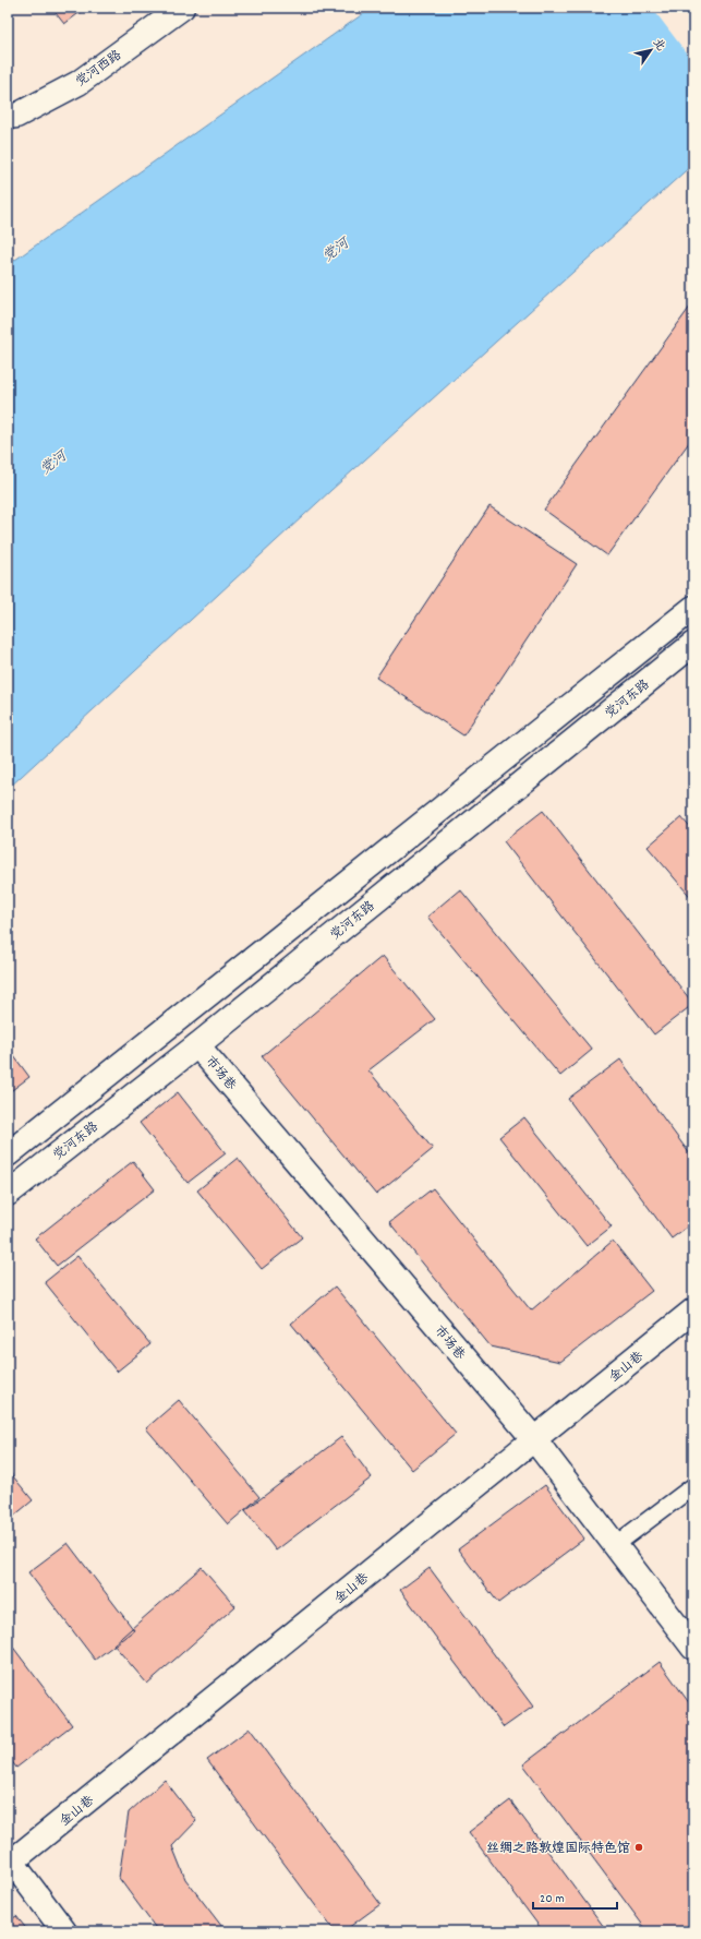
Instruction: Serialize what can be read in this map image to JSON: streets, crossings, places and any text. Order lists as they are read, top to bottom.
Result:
{
  "streets": {
    "street": [
      "党河西路",
      "党河东路",
      "市场巷",
      "金山巷"
    ]
  },
  "crossings": [
    ["党河东路", "市场巷"],
    ["市场巷", "金山巷"]
  ],
  "water": ["党河"],
  "places": ["丝绸之路敦煌国际特色馆"],
  "scale_bar": "20 m",
  "north": "top right"
}
